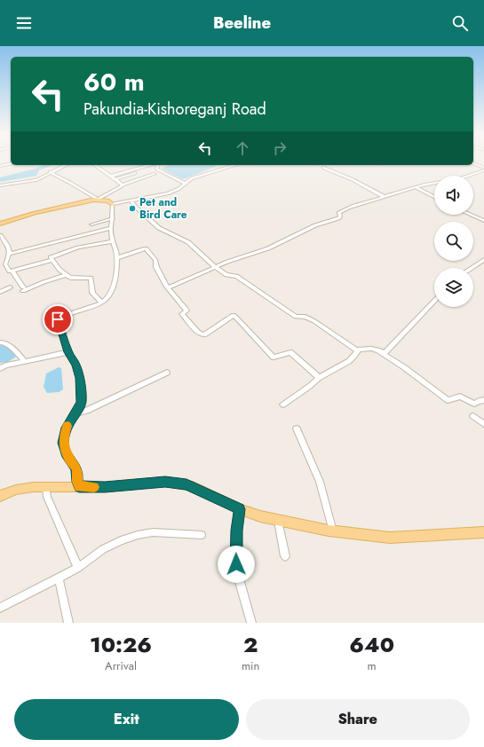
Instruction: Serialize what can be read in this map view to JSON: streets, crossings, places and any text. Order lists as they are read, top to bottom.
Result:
{
  "places": ["Pet and Bird Care"],
  "page": {
    "header": "Beeline",
    "turn": ["60 m", "Pakundia-Kishoreganj Road"],
    "eta": [
      "10:26",
      "Arrival",
      "2",
      "min",
      "640",
      "m"
    ],
    "buttons": ["Exit", "Share"]
  }
}
